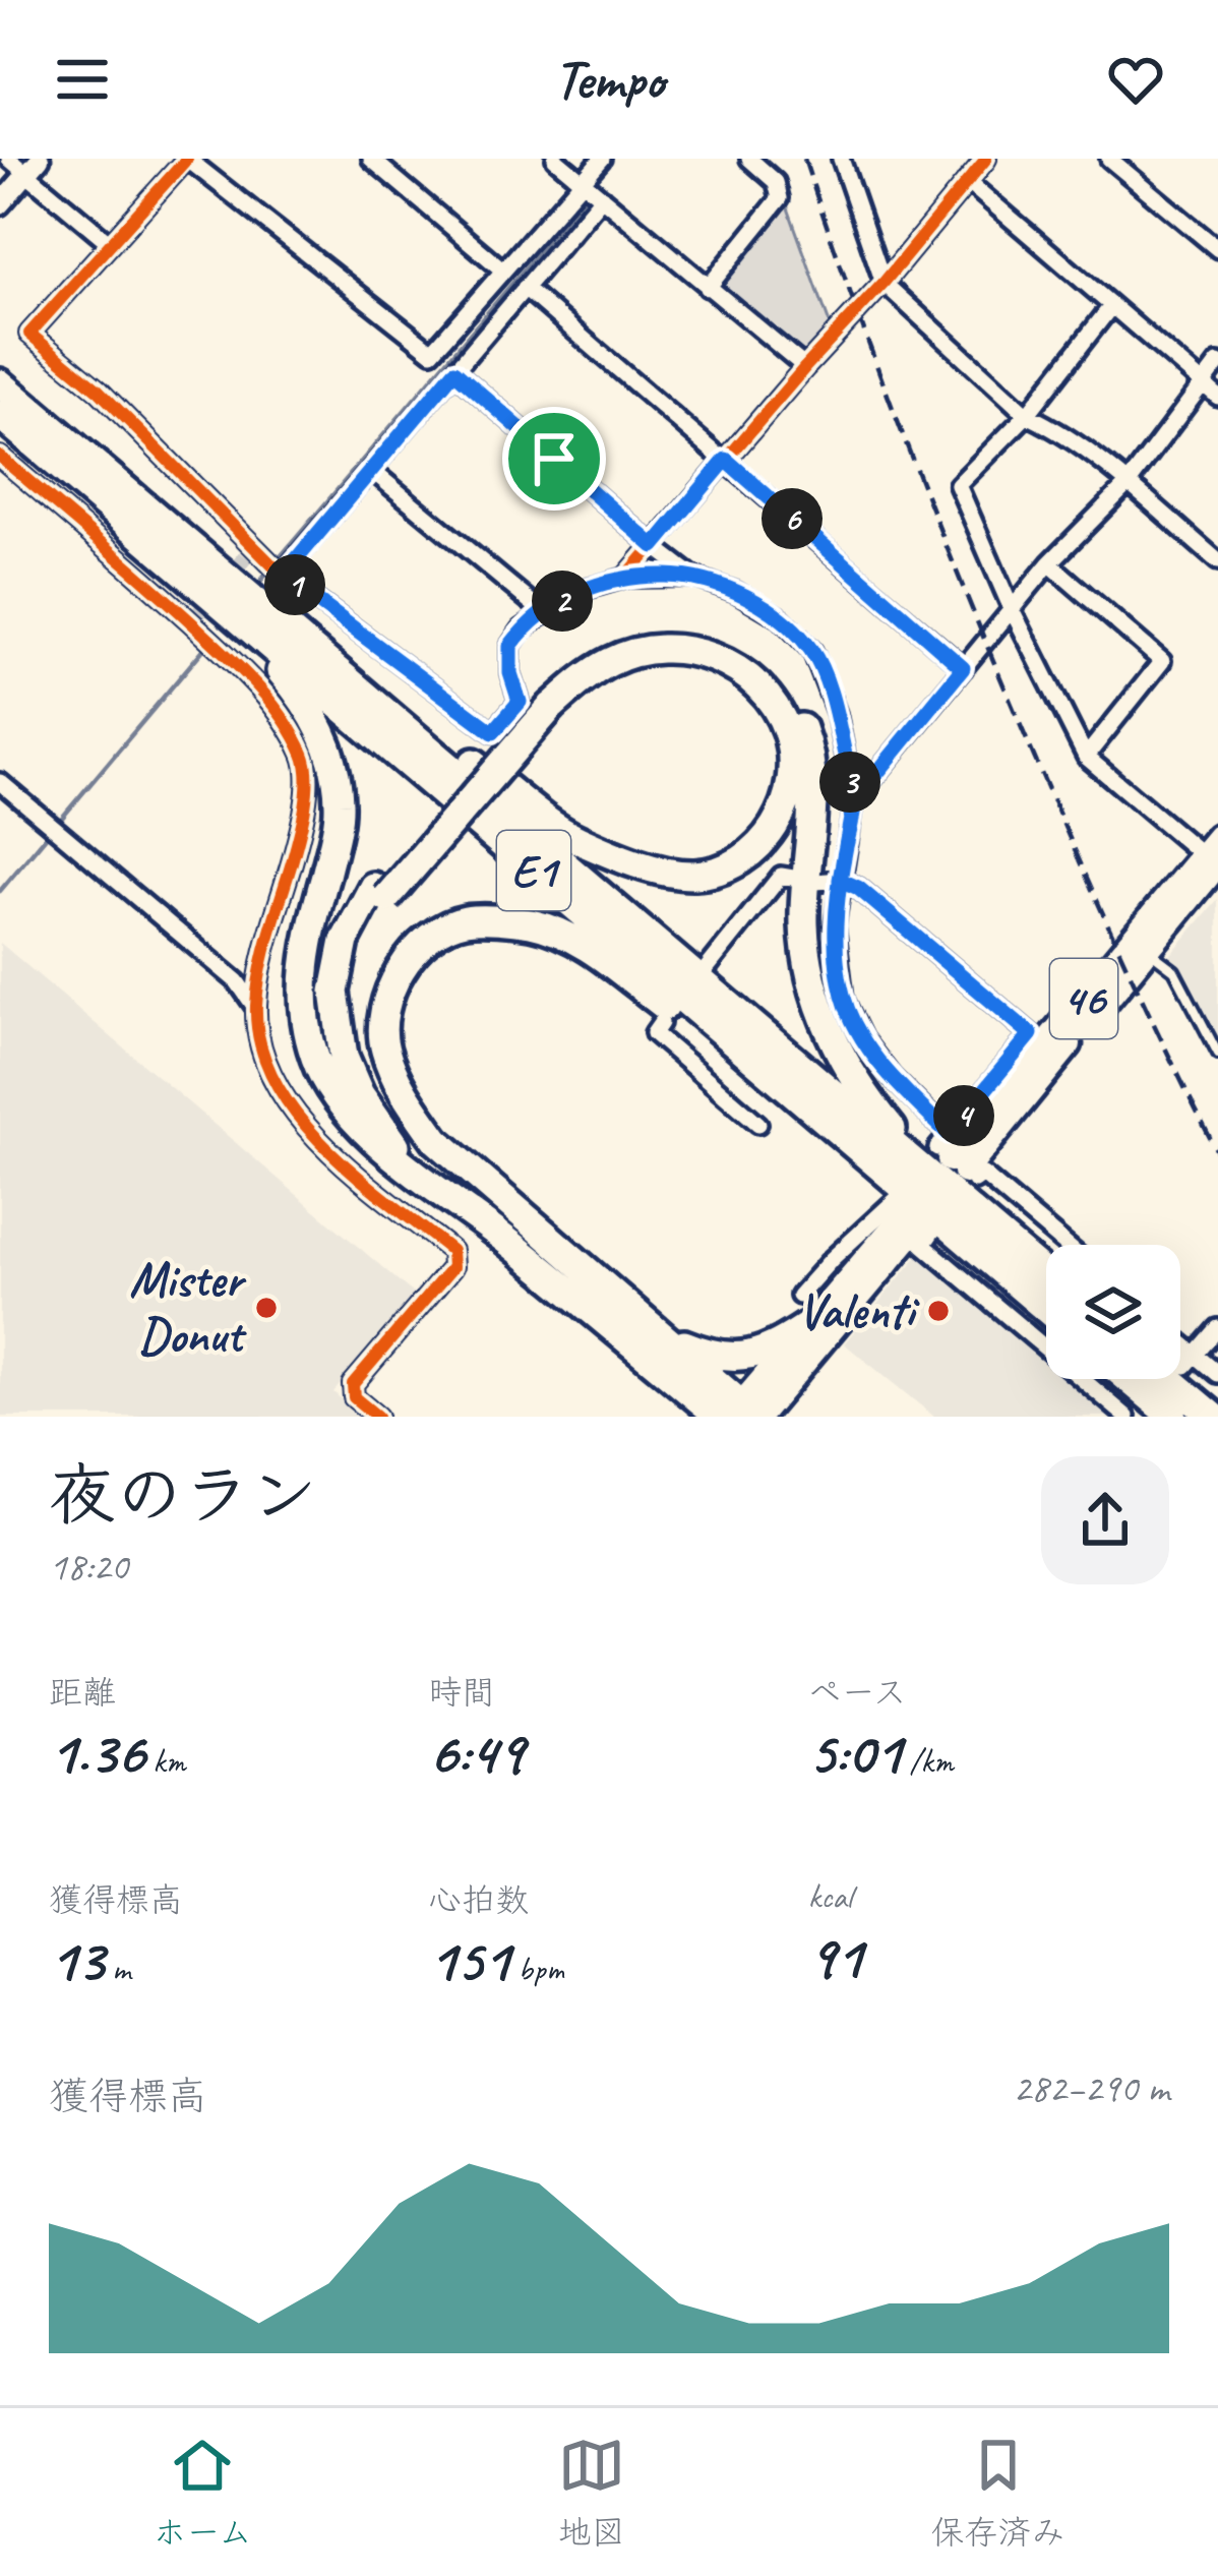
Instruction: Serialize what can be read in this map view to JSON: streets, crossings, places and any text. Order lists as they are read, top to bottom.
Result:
{
  "streets": {
    "highway": ["E1"],
    "main road": ["46"]
  },
  "crossings": [
    ["E1", "46"]
  ],
  "places": ["Mister Donut", "Valenti"],
  "page": {
    "header": "Tempo",
    "pins": [
      "6",
      "1",
      "2",
      "3",
      "4"
    ],
    "heading": ["夜のラン", "18:20"],
    "stats": [
      ["距離", "1.36 km"],
      ["時間", "6:49"],
      ["ペース", "5:01 /km"],
      ["獲得標高", "13 m"],
      ["心拍数", "151 bpm"],
      ["kcal", "91"]
    ],
    "chart": ["獲得標高", "282–290 m"],
    "tabs": ["ホーム", "地図", "保存済み"]
  }
}
